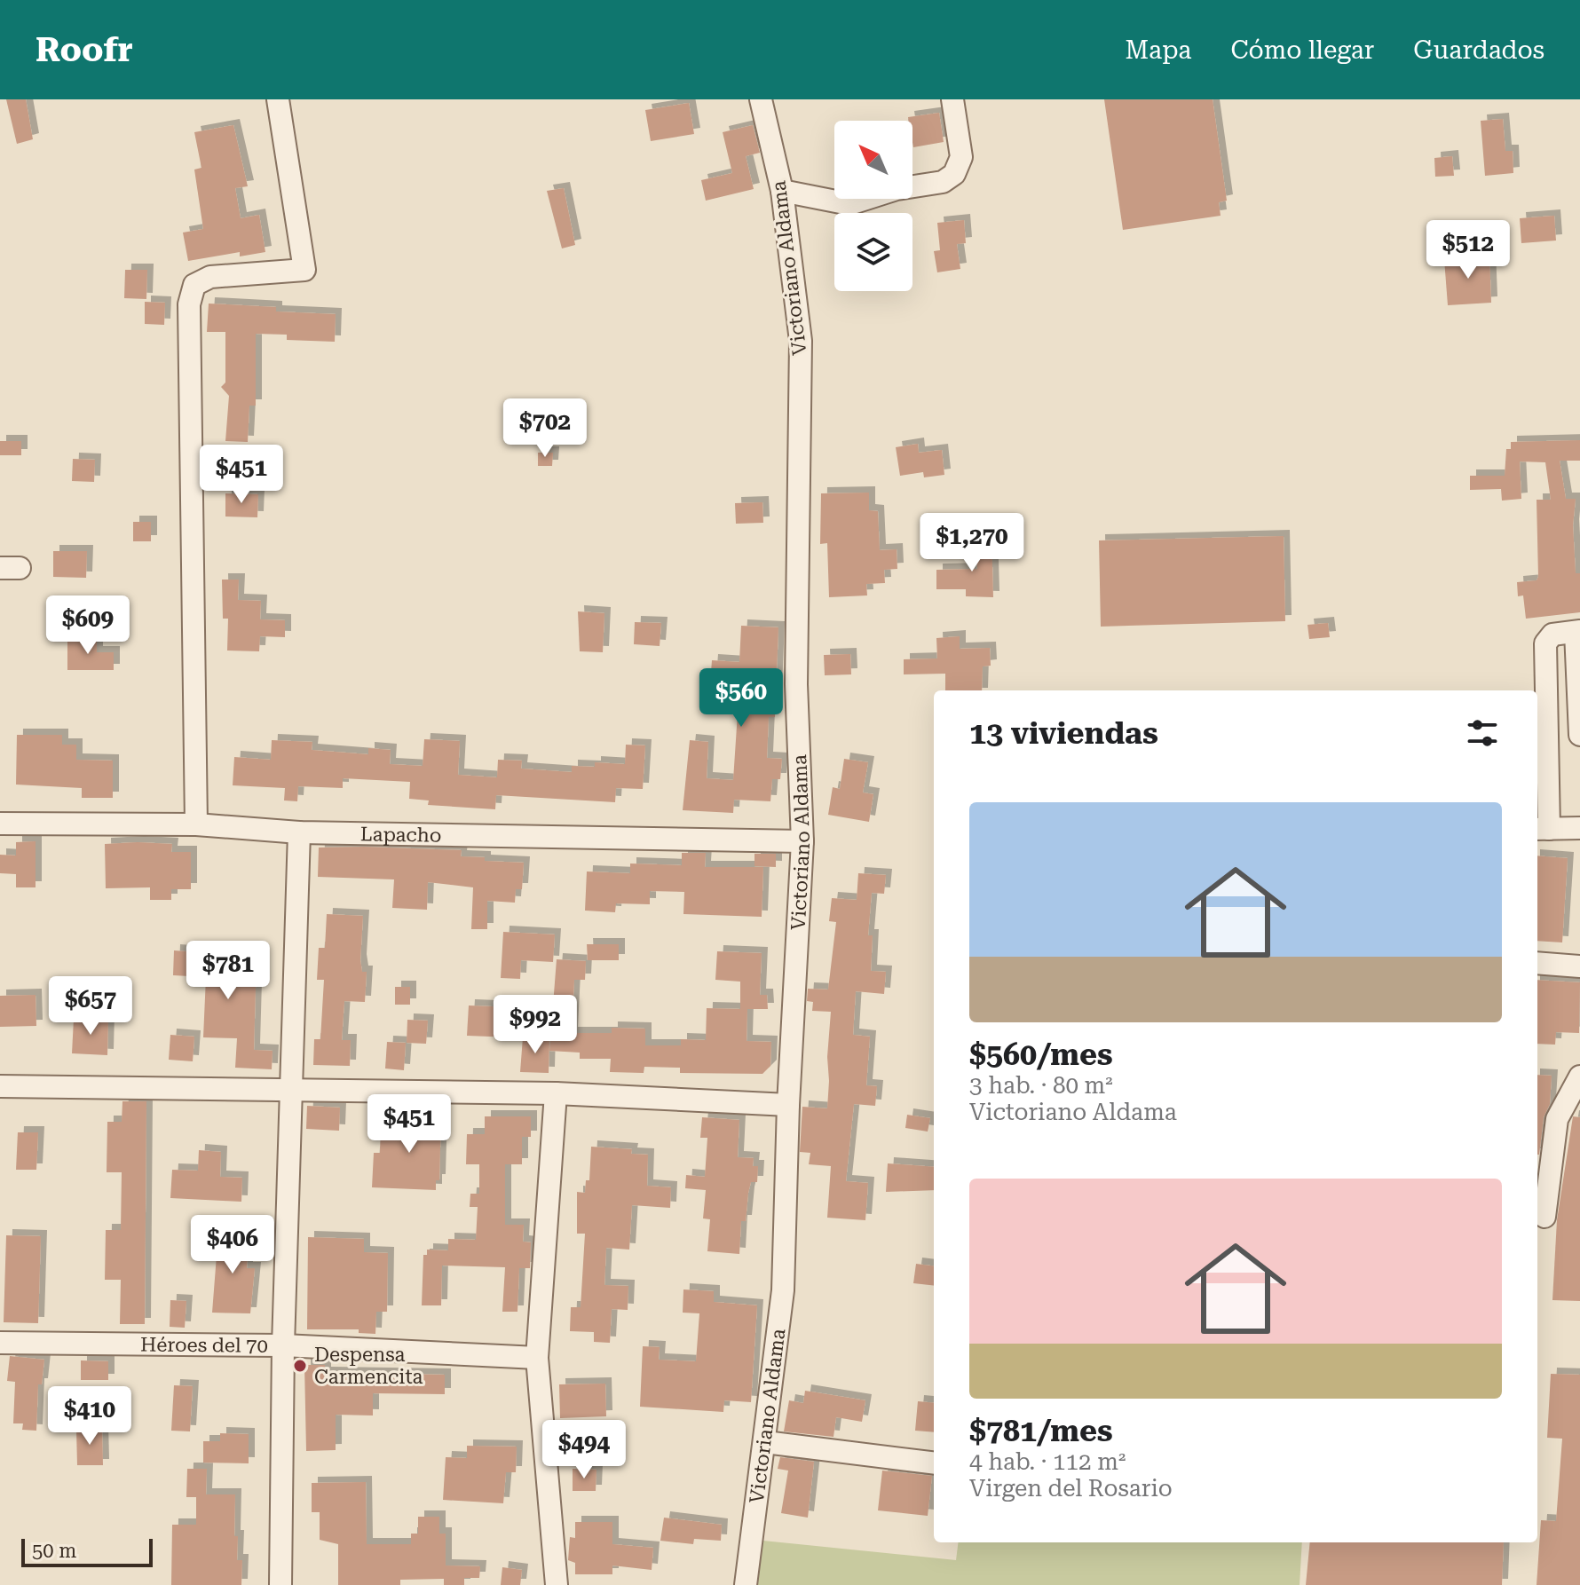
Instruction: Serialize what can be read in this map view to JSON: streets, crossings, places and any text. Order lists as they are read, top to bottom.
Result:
{
  "streets": {
    "street": ["Victoriano Aldama", "Lapacho", "Héroes del 70"]
  },
  "crossings": [
    ["Victoriano Aldama", "Lapacho"]
  ],
  "places": ["Despensa Carmencita"],
  "scale_bar": "50 m",
  "north": "top left",
  "page": {
    "header": "Roofr",
    "nav": ["Mapa", "Cómo llegar", "Guardados"],
    "price": [
      "$512",
      "$702",
      "$451",
      "$1,270",
      "$609",
      "$560",
      "$781",
      "$657",
      "$992",
      "$451",
      "$406",
      "$410",
      "$494"
    ],
    "heading": "13 viviendas",
    "list": [
      {
        "name": "$560/mes",
        "note": "3 hab. · 80 m² · Victoriano Aldama"
      },
      {
        "name": "$781/mes",
        "note": "4 hab. · 112 m² · Virgen del Rosario"
      }
    ],
    "scale": "50 m"
  }
}
